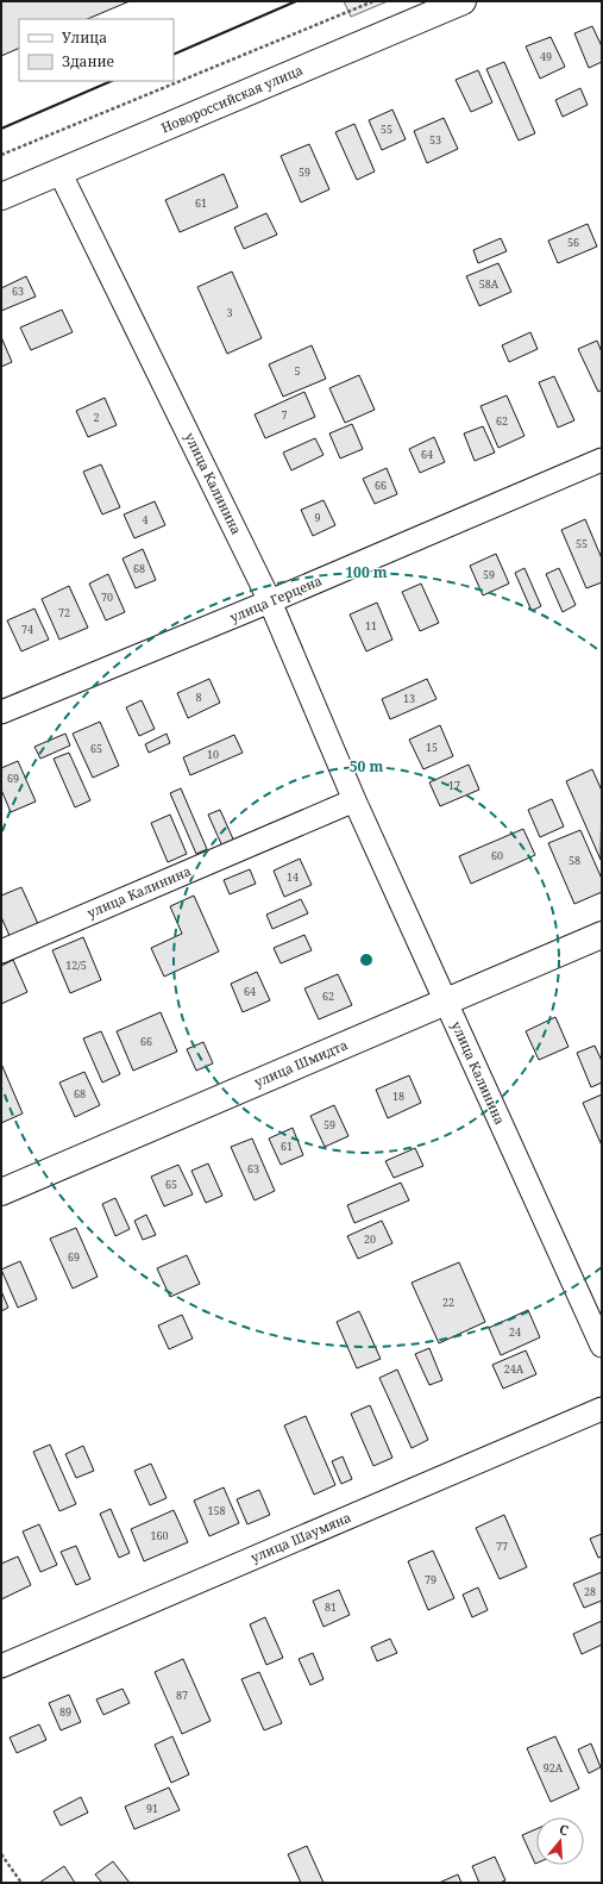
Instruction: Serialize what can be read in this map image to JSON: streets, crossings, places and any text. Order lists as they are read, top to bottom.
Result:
{
  "streets": {
    "street": [
      "Новороссийская улица",
      "улица Калинина",
      "улица Герцена",
      "улица Шмидта",
      "улица Шаумяна"
    ]
  },
  "crossings": [
    ["Новороссийская улица", "улица Калинина"],
    ["улица Калинина", "улица Герцена"],
    ["улица Калинина", "улица Шмидта"]
  ],
  "house_numbers": [
    "49",
    "55",
    "53",
    "59",
    "61",
    "56",
    "58А",
    "63",
    "3",
    "5",
    "7",
    "2",
    "62",
    "64",
    "66",
    "9",
    "4",
    "55",
    "68",
    "59",
    "70",
    "72",
    "11",
    "74",
    "8",
    "13",
    "15",
    "65",
    "10",
    "69",
    "17",
    "60",
    "58",
    "14",
    "12/5",
    "64",
    "62",
    "66",
    "68",
    "18",
    "59",
    "61",
    "63",
    "65",
    "20",
    "69",
    "22",
    "24",
    "24А",
    "158",
    "160",
    "77",
    "79",
    "28",
    "81",
    "87",
    "89",
    "92А",
    "91"
  ],
  "legend": ["Улица", "Здание"],
  "north": "top",
  "rings": ["100 m", "50 m"]
}
